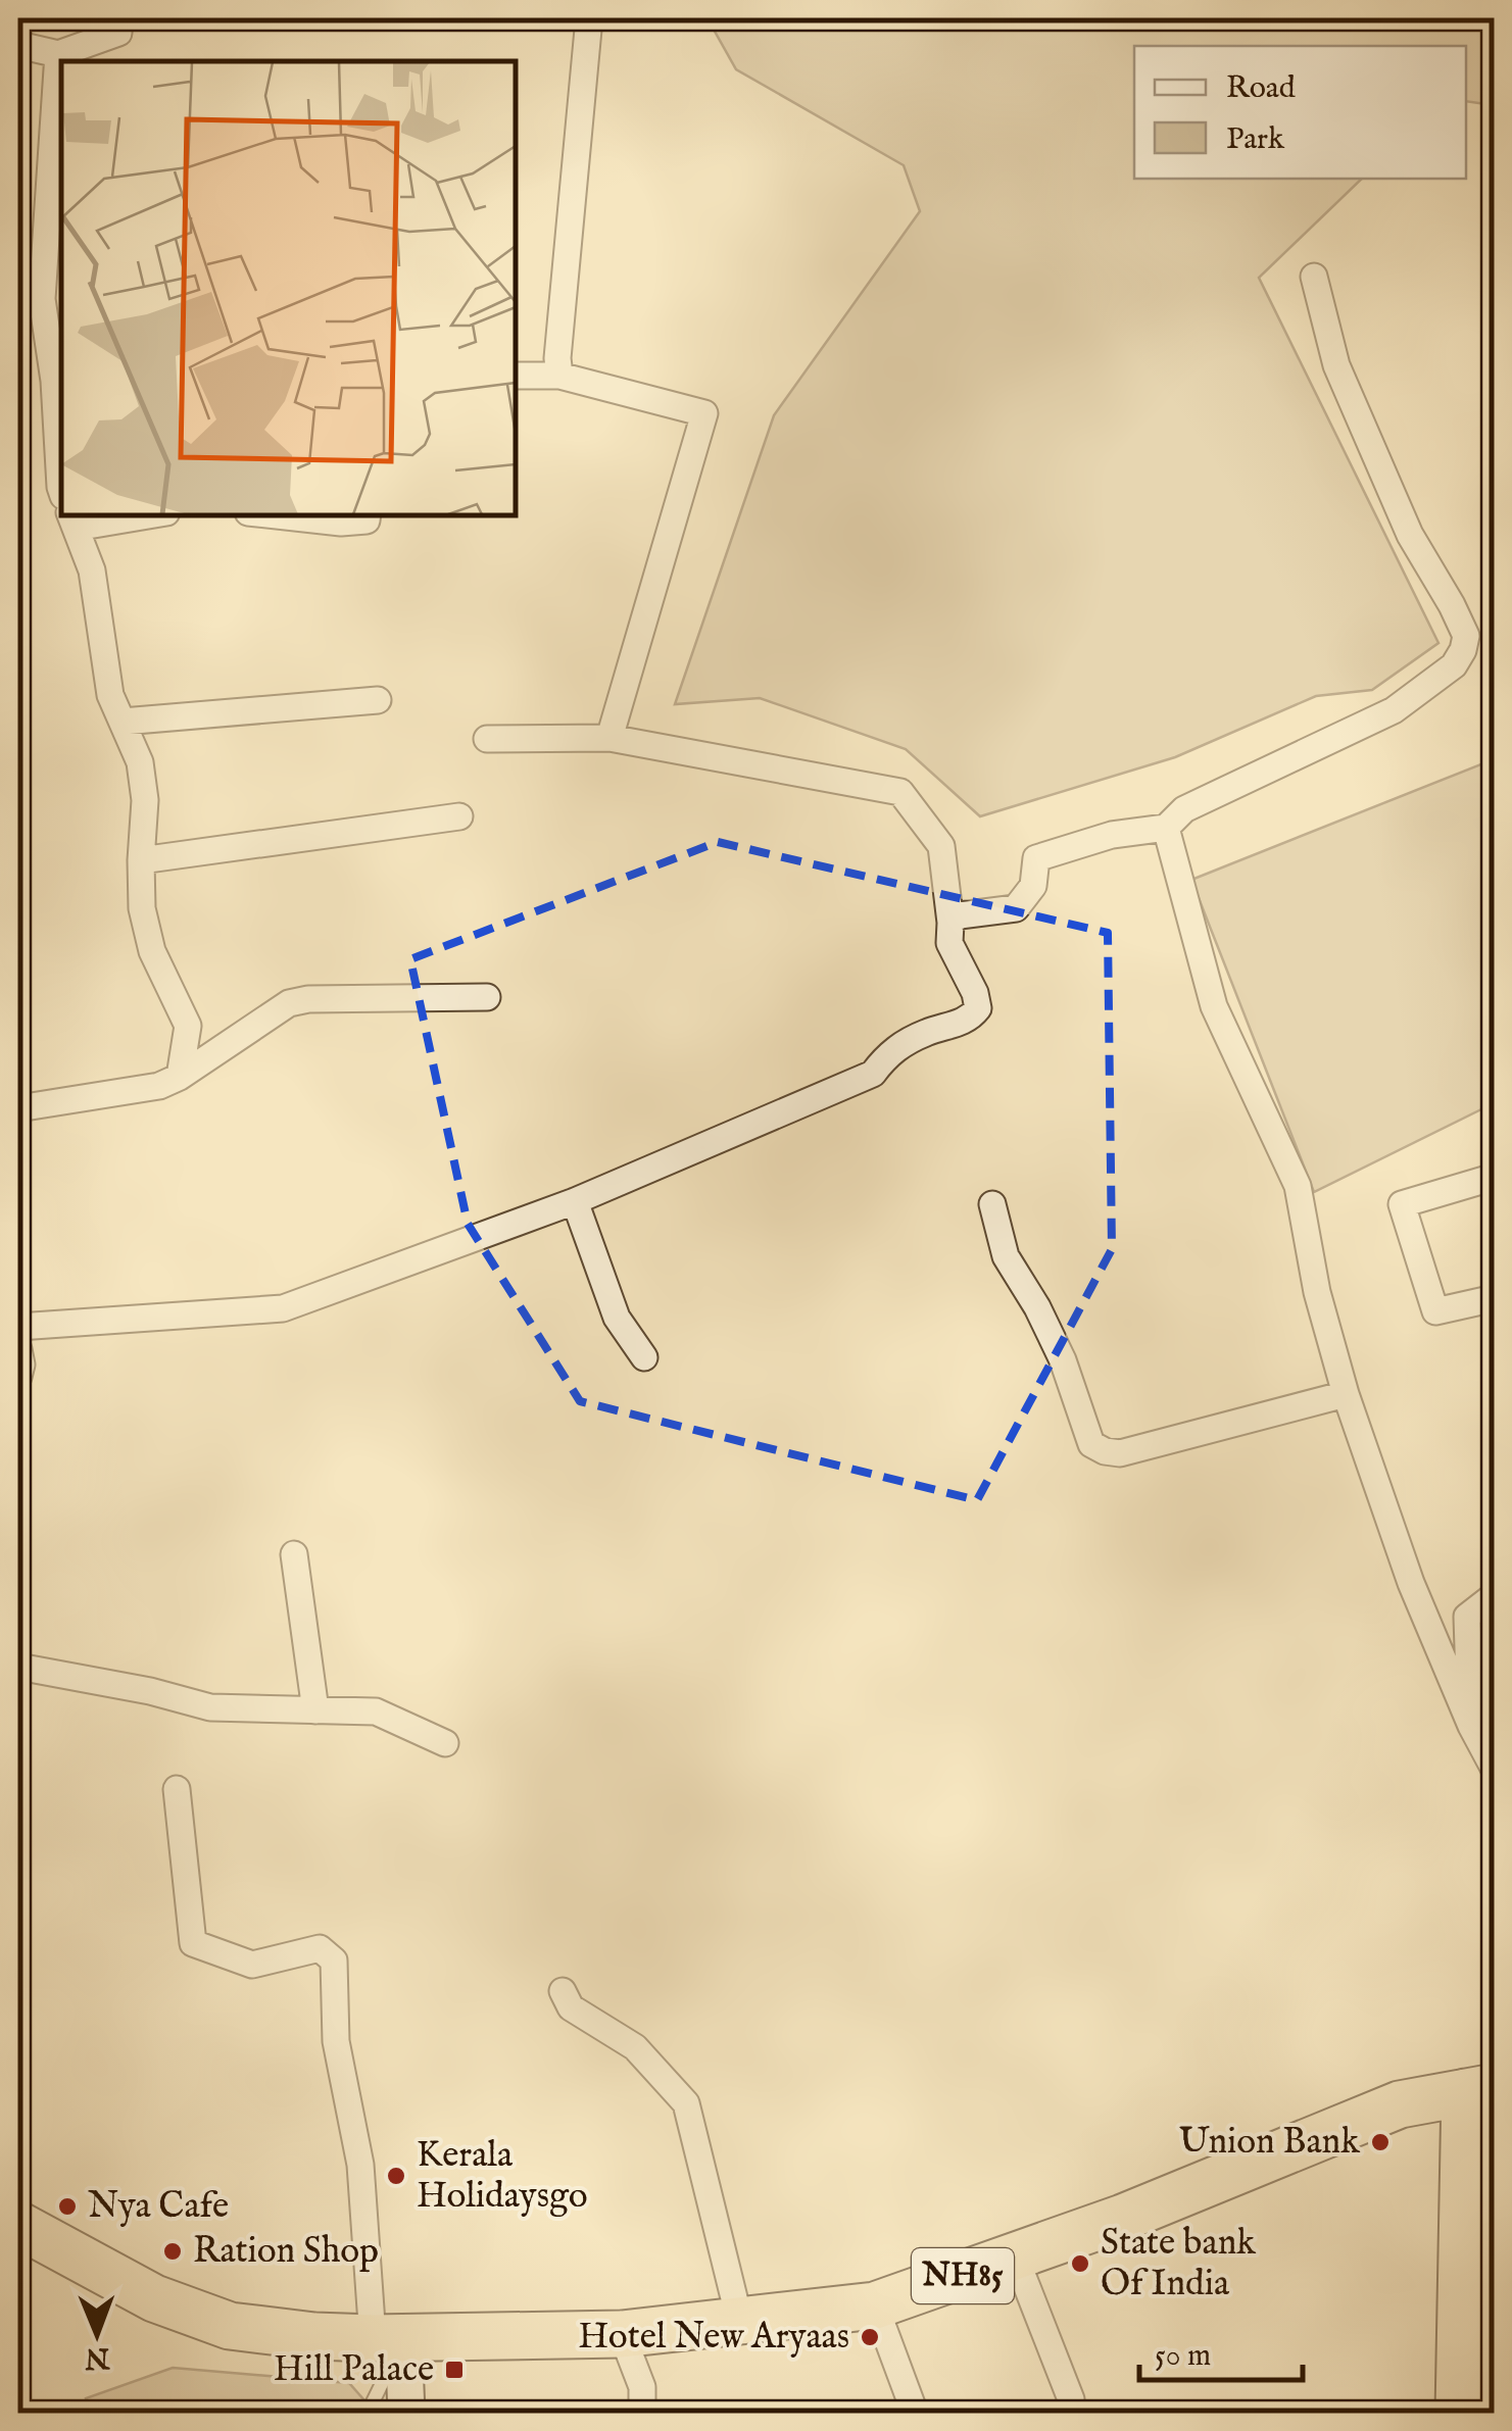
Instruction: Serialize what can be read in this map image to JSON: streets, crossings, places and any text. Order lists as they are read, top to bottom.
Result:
{
  "streets": {
    "highway": ["NH85"]
  },
  "places": {
    "other": [
      "Union Bank",
      "Kerala Holidaysgo",
      "Nya Cafe",
      "Ration Shop",
      "State bank Of India",
      "Hotel New Aryaas"
    ],
    "transit": ["Hill Palace"]
  },
  "legend": ["Road", "Park"],
  "scale_bar": "50 m",
  "north": "bottom"
}
